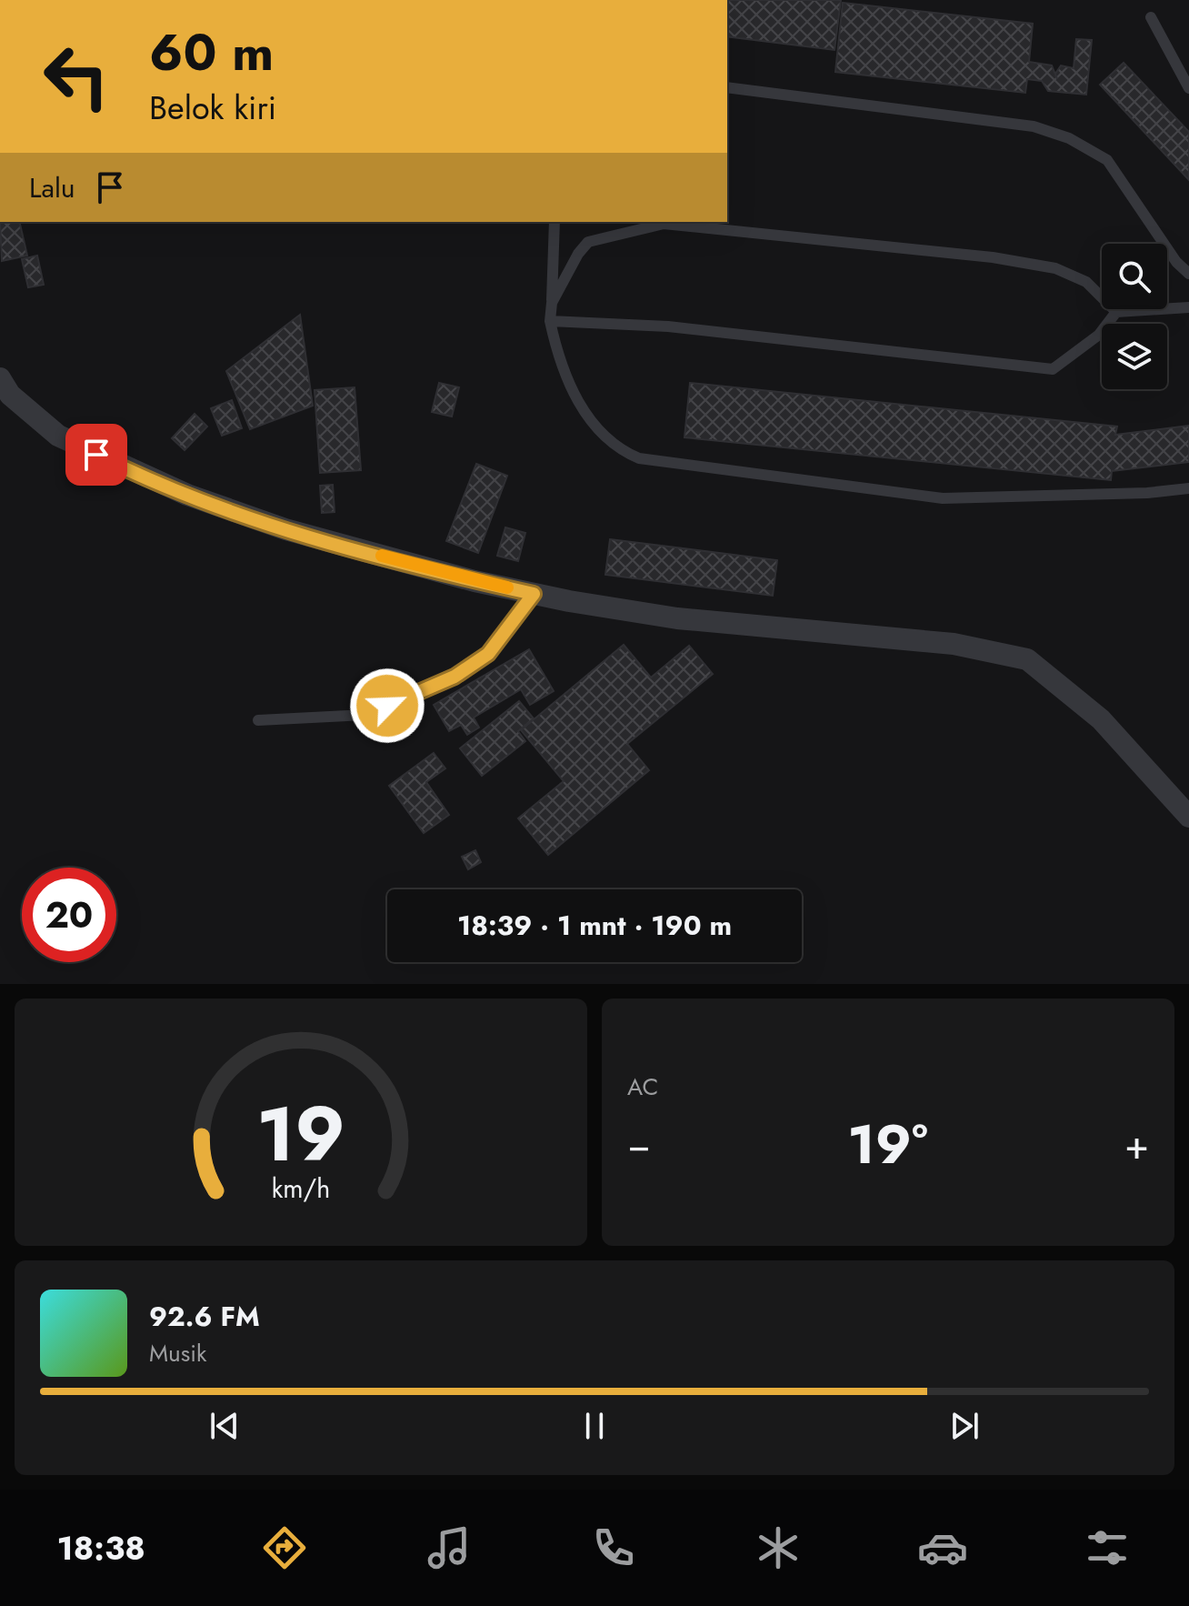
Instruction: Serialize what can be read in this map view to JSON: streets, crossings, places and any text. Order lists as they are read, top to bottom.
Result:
{
  "page": {
    "turn": ["60 m", "Belok kiri"],
    "then": "Lalu",
    "limit": "20",
    "trip": "18:39 · 1 mnt · 190 m",
    "tile": "AC",
    "heat": ["−", "19°", "+"],
    "song": ["92.6 FM", "Musik"],
    "tabs": "18:38",
    "gauge": ["19", "km/h"]
  }
}
